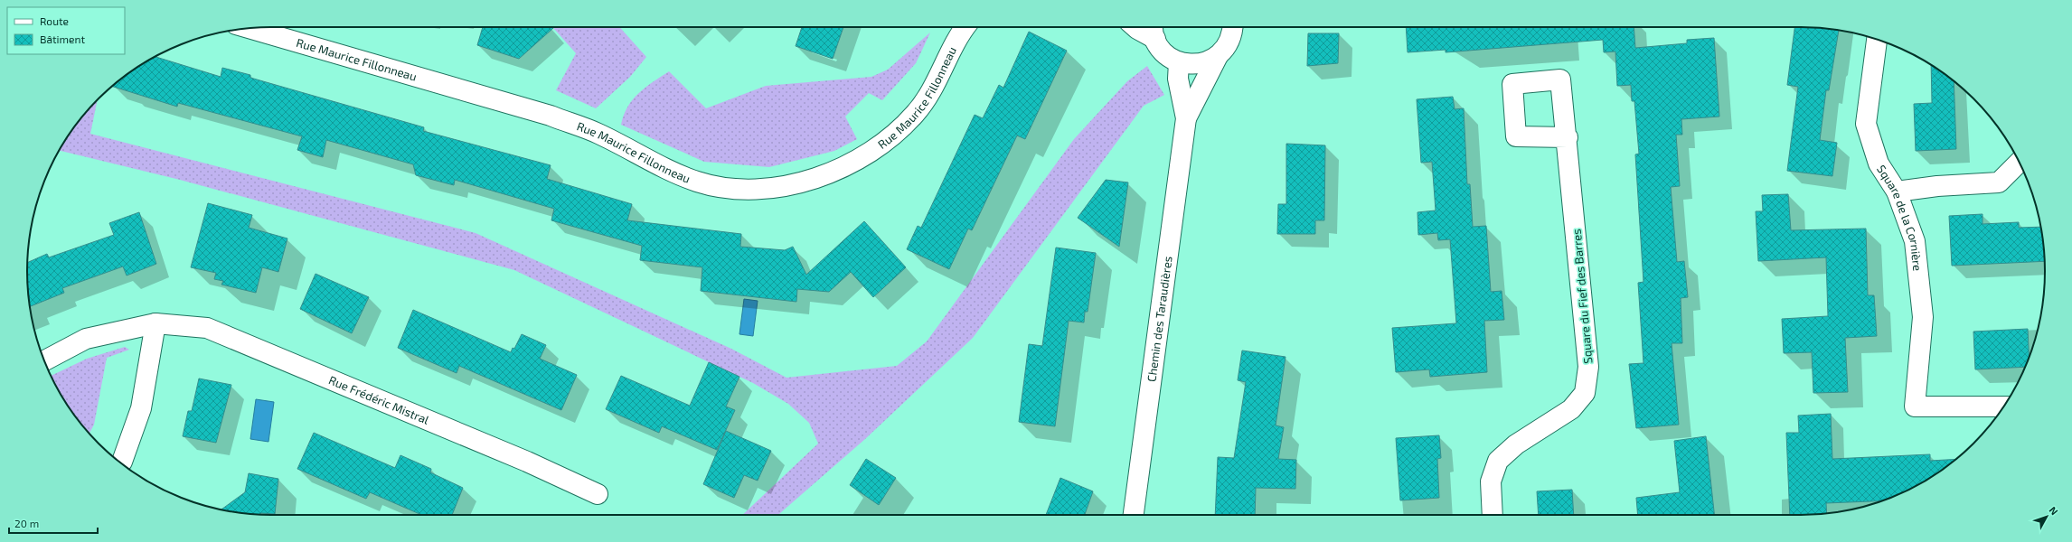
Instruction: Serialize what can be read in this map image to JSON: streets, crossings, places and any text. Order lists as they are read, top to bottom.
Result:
{
  "streets": {
    "street": [
      "Rue Maurice Fillonneau",
      "Square de la Cornière",
      "Square du Fief des Barres",
      "Chemin des Taraudières",
      "Rue Frédéric Mistral"
    ]
  },
  "legend": ["Route", "Bâtiment"],
  "scale_bar": "20 m",
  "north": "top right"
}
